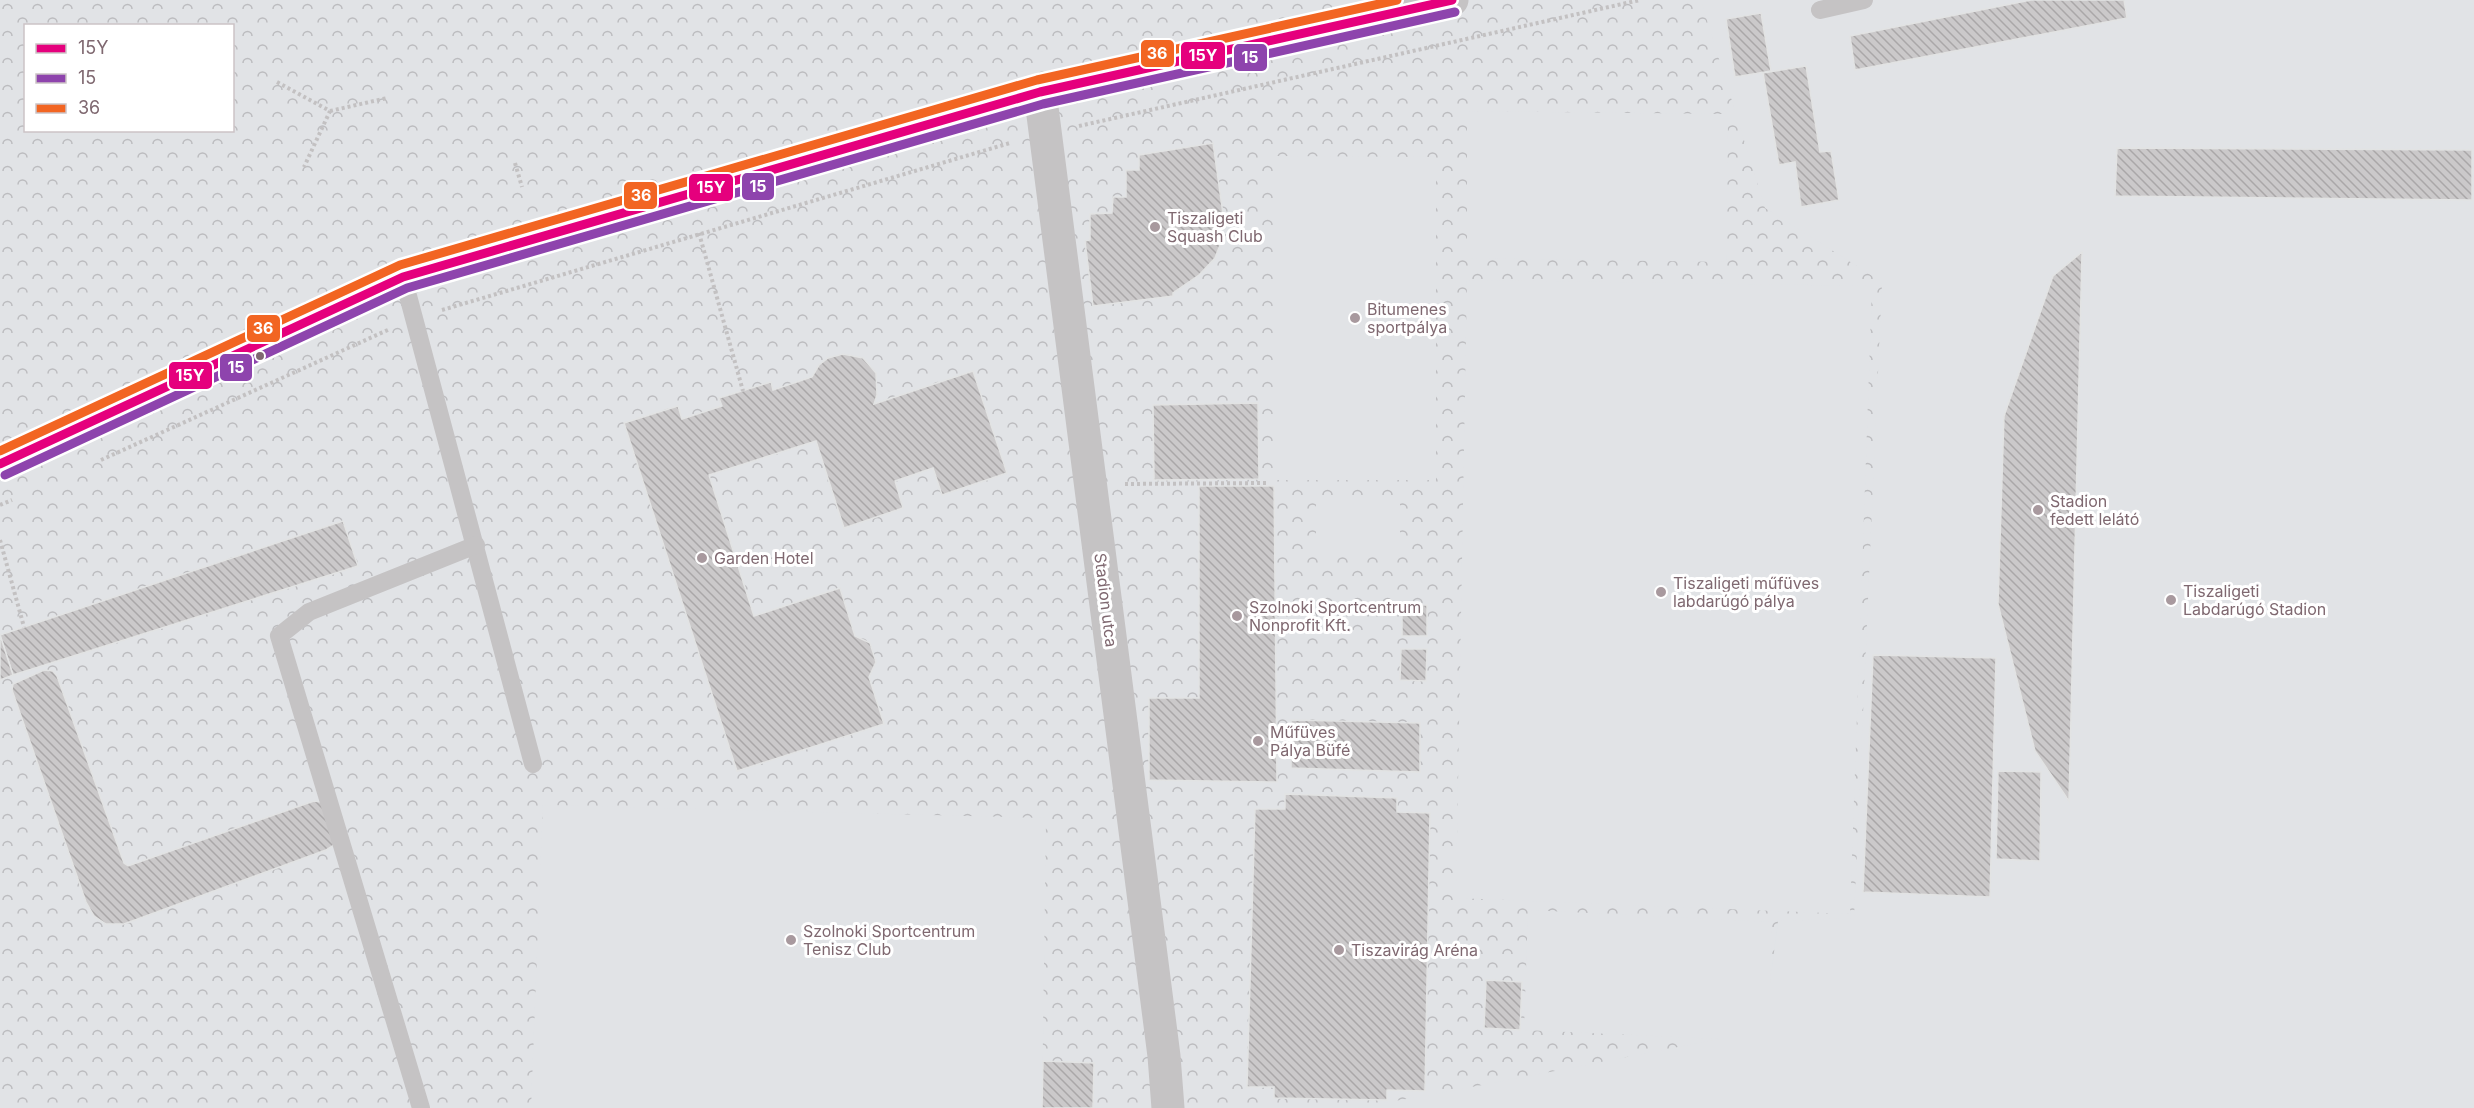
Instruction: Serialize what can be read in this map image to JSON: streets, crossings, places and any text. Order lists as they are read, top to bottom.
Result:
{
  "streets": {
    "street": ["Stadion utca"]
  },
  "places": [
    "Tiszaligeti Squash Club",
    "Bitumenes sportpálya",
    "Stadion fedett lelátó",
    "Garden Hotel",
    "Tiszaligeti műfüves labdarúgó pálya",
    "Tiszaligeti Labdarúgó Stadion",
    "Szolnoki Sportcentrum Nonprofit Kft.",
    "Műfüves Pálya Büfé",
    "Szolnoki Sportcentrum Tenisz Club",
    "Tiszavirág Aréna"
  ],
  "lines": ["transit line 15Y", "transit line 36", "transit line 15"],
  "legend": ["15Y", "15", "36"]
}
